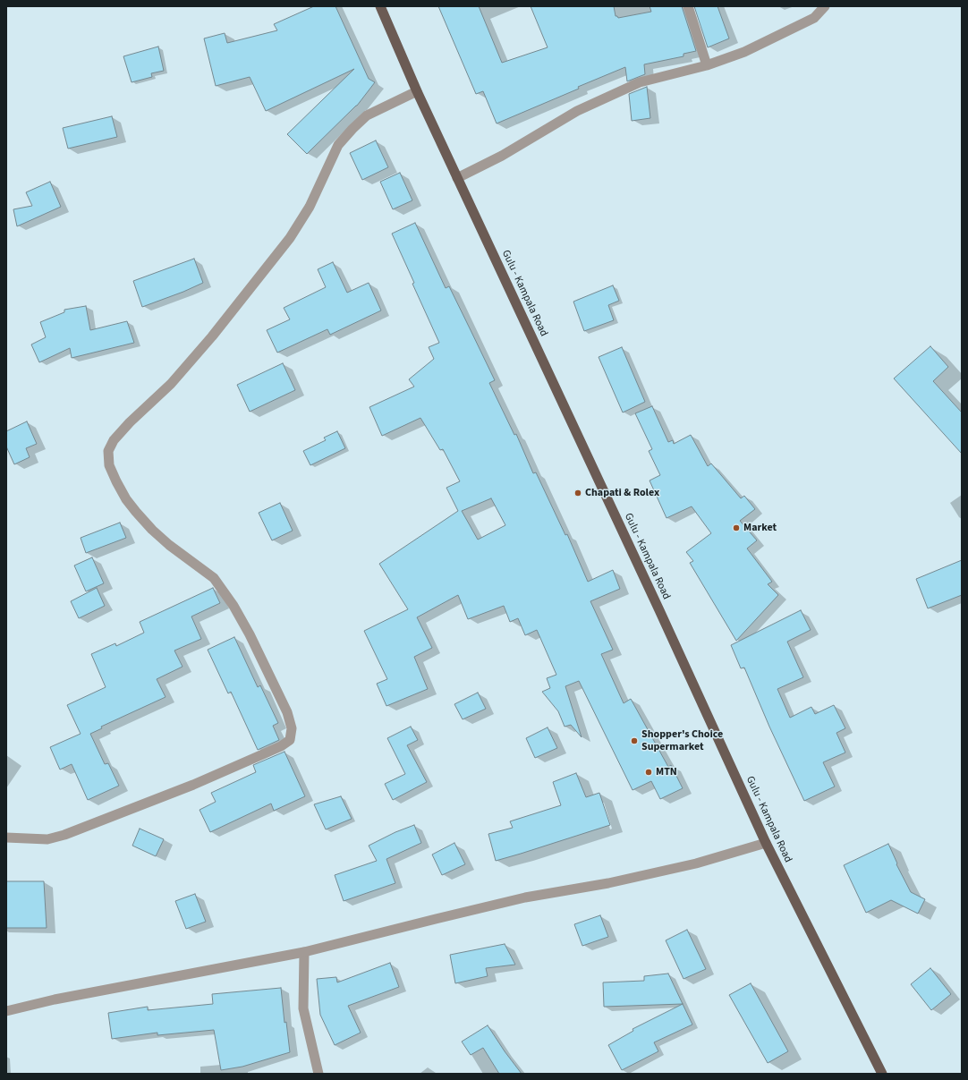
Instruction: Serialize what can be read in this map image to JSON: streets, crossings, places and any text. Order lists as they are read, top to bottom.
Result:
{
  "streets": {
    "main road": ["Gulu - Kampala Road"]
  },
  "places": [
    "Chapati & Rolex",
    "Market",
    "Shopper's Choice Supermarket",
    "MTN"
  ]
}
